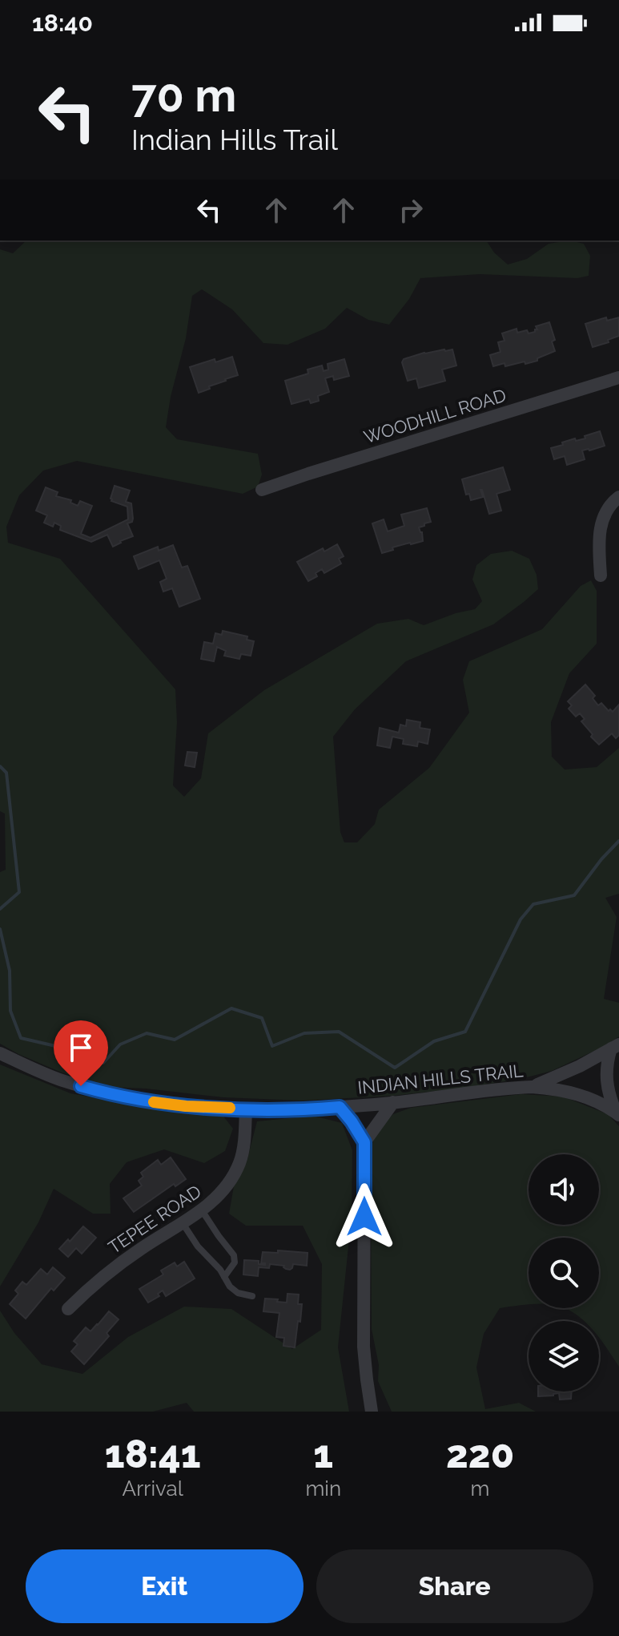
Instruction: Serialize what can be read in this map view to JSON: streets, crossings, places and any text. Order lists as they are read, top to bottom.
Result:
{
  "streets": {
    "street": ["WOODHILL ROAD", "INDIAN HILLS TRAIL", "TEPEE ROAD"]
  },
  "crossings": [
    ["INDIAN HILLS TRAIL", "TEPEE ROAD"]
  ],
  "page": {
    "status": "18:40",
    "turn": ["70 m", "Indian Hills Trail"],
    "eta": [
      "18:41",
      "Arrival",
      "1",
      "min",
      "220",
      "m"
    ],
    "buttons": ["Exit", "Share"]
  }
}
